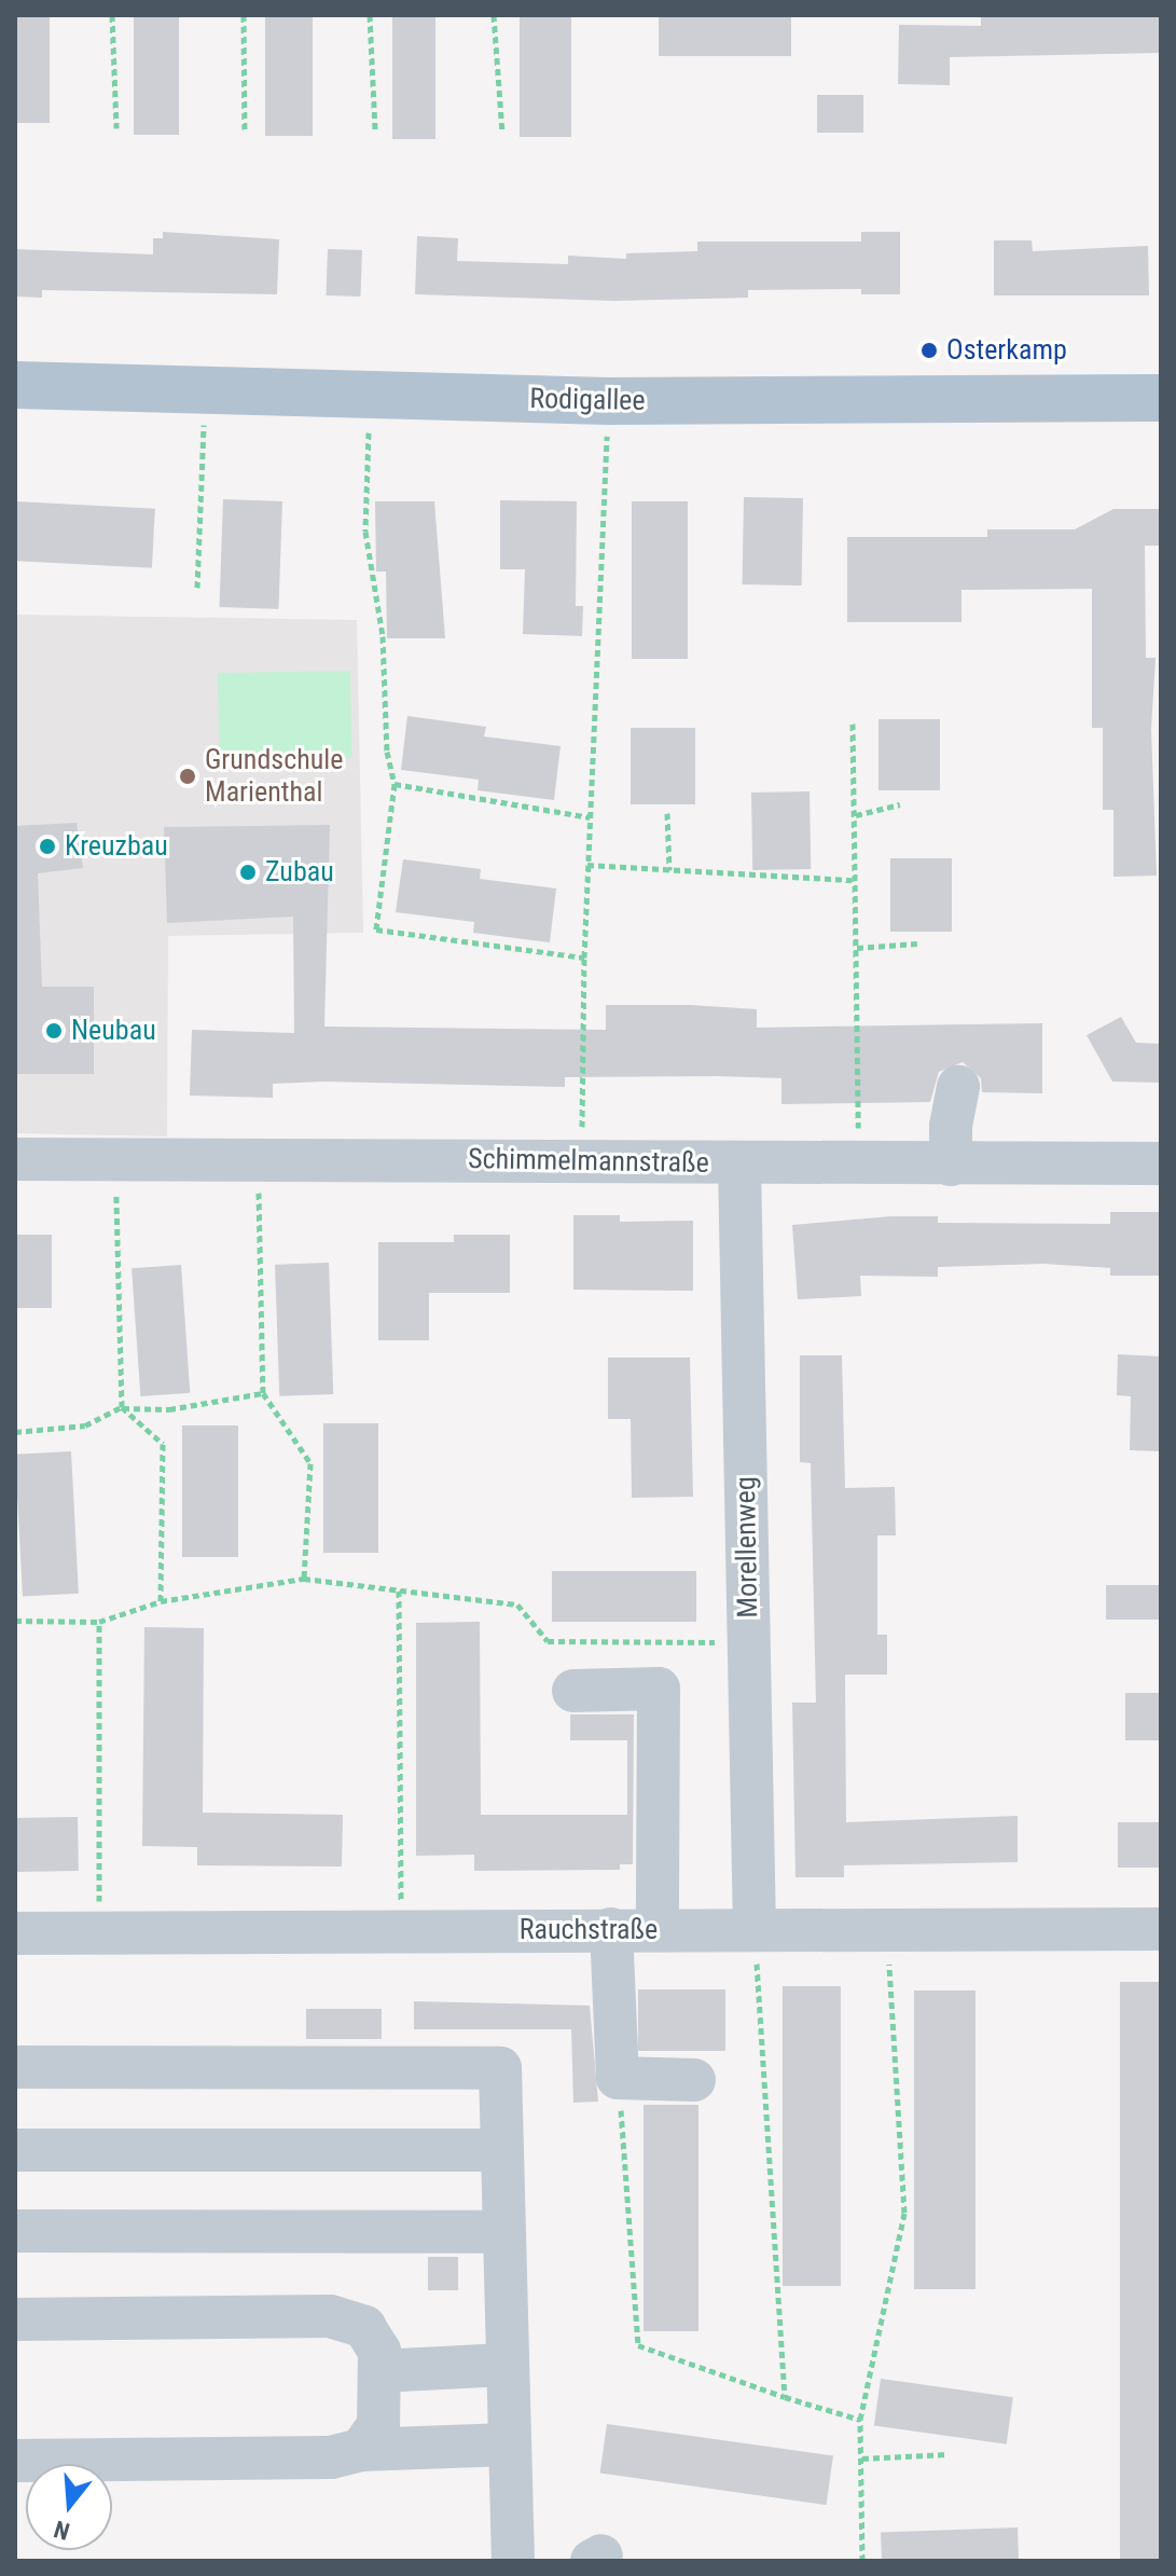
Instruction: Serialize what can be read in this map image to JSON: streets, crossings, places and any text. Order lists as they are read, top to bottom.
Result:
{
  "streets": {
    "main road": ["Rodigallee"],
    "street": ["Schimmelmannstraße", "Morellenweg", "Rauchstraße"]
  },
  "crossings": [
    ["Schimmelmannstraße", "Morellenweg"],
    ["Morellenweg", "Rauchstraße"]
  ],
  "places": [
    "Osterkamp",
    "Grundschule Marienthal",
    "Kreuzbau",
    "Zubau",
    "Neubau"
  ],
  "north": "bottom"
}
